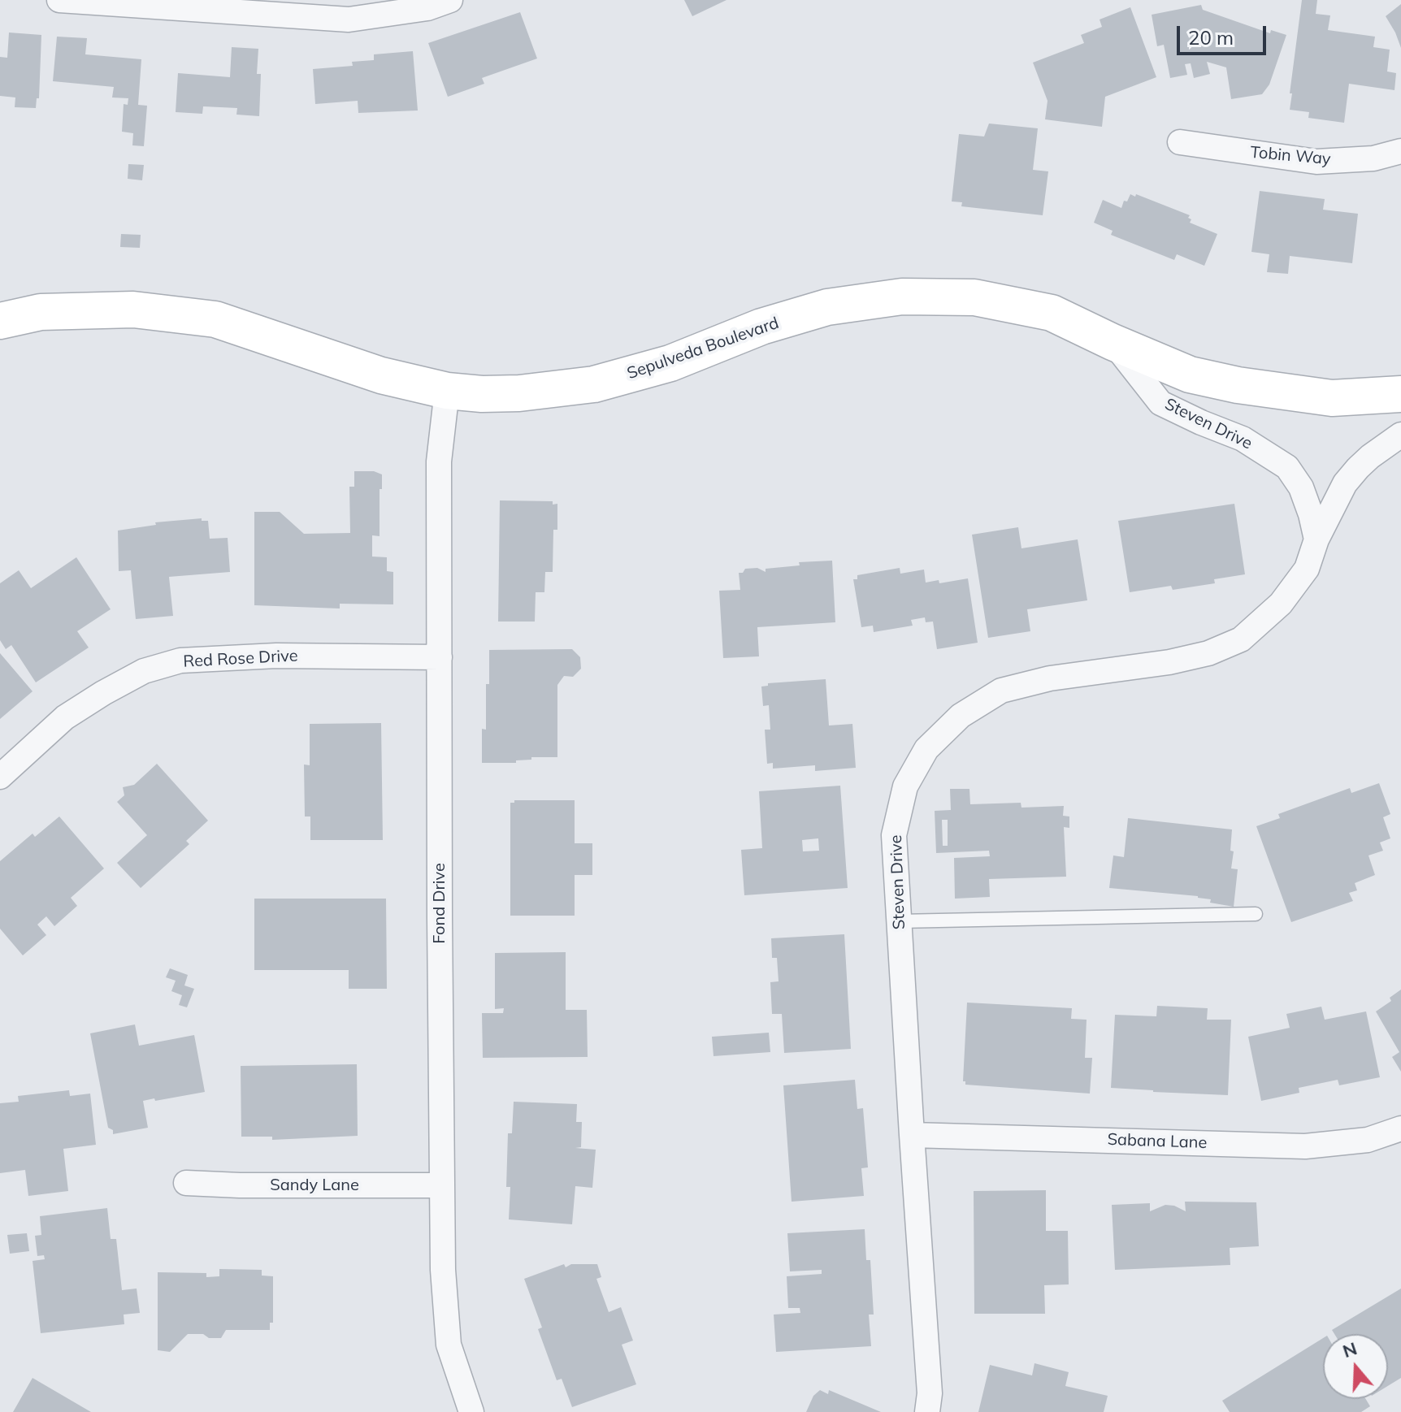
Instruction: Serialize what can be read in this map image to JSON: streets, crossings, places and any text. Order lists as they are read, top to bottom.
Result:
{
  "streets": {
    "main road": ["Sepulveda Boulevard"],
    "street": [
      "Tobin Way",
      "Steven Drive",
      "Red Rose Drive",
      "Fond Drive",
      "Sabana Lane",
      "Sandy Lane"
    ]
  },
  "crossings": [
    ["Sepulveda Boulevard", "Steven Drive"],
    ["Sepulveda Boulevard", "Fond Drive"],
    ["Steven Drive", "Sabana Lane"],
    ["Red Rose Drive", "Fond Drive"],
    ["Fond Drive", "Sandy Lane"]
  ],
  "scale_bar": "20 m",
  "north": "top"
}
